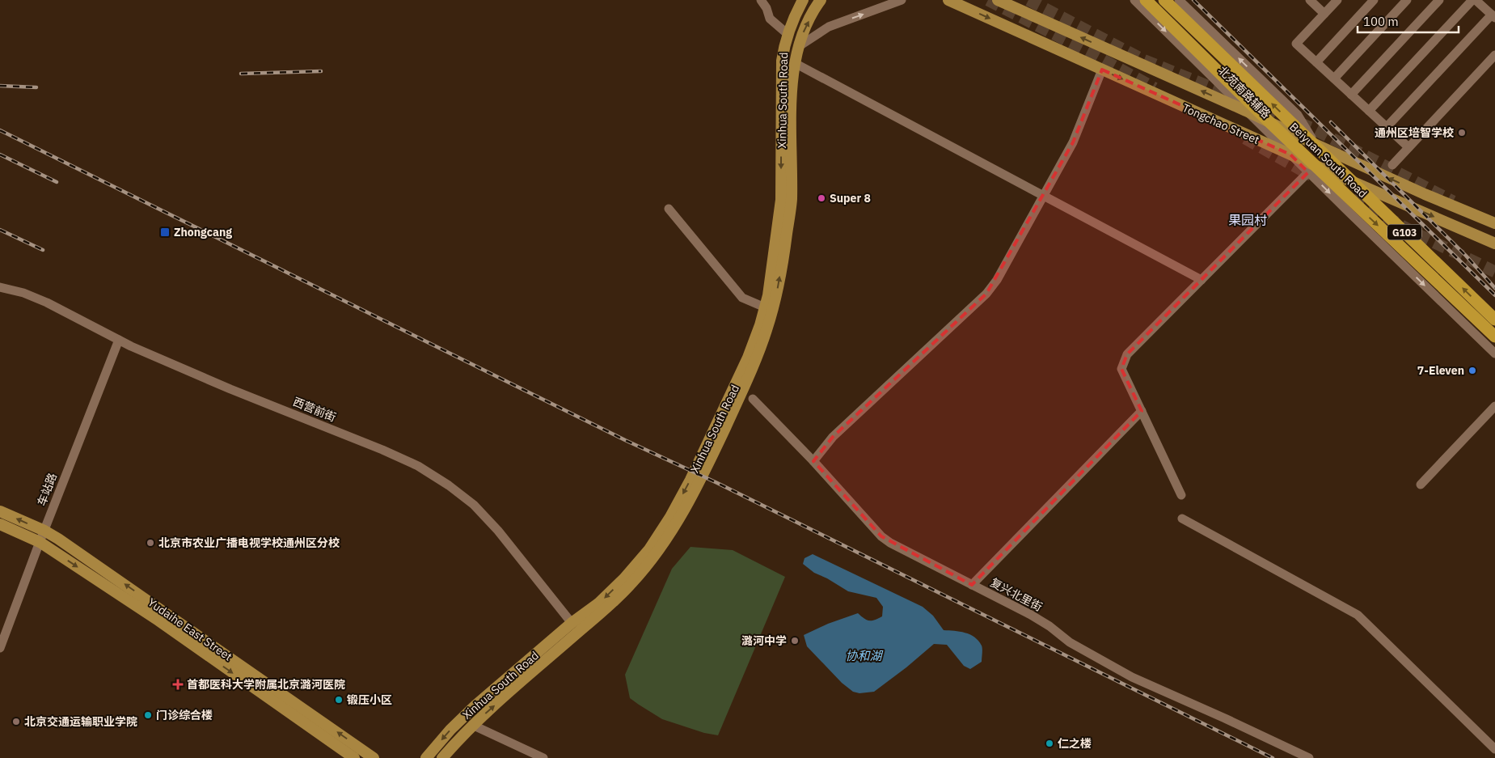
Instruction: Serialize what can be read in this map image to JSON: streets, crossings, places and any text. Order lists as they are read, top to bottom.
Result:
{
  "streets": {
    "highway": ["Beiyuan South Road", "G103"],
    "main road": ["Xinhua South Road", "Tongchao Street", "Yudaihe East Street"],
    "street": [
      "北苑南路辅路",
      "西营前街",
      "车站路",
      "复兴北里街"
    ]
  },
  "crossings": [
    ["北苑南路辅路", "Tongchao Street"],
    ["北苑南路辅路", "Beiyuan South Road"],
    ["Xinhua South Road", "西营前街"],
    ["Tongchao Street", "Beiyuan South Road"],
    ["西营前街", "车站路"],
    ["车站路", "Yudaihe East Street"]
  ],
  "districts": ["果园村"],
  "water": ["协和湖"],
  "places": {
    "other": [
      "通州区培智学校",
      "Super 8",
      "7-Eleven",
      "北京市农业广播电视学校通州区分校",
      "潞河中学",
      "锻压小区",
      "门诊综合楼",
      "北京交通运输职业学院",
      "仁之楼"
    ],
    "transit": ["Zhongcang"],
    "health": ["首都医科大学附属北京潞河医院"]
  },
  "scale_bar": "100 m"
}
